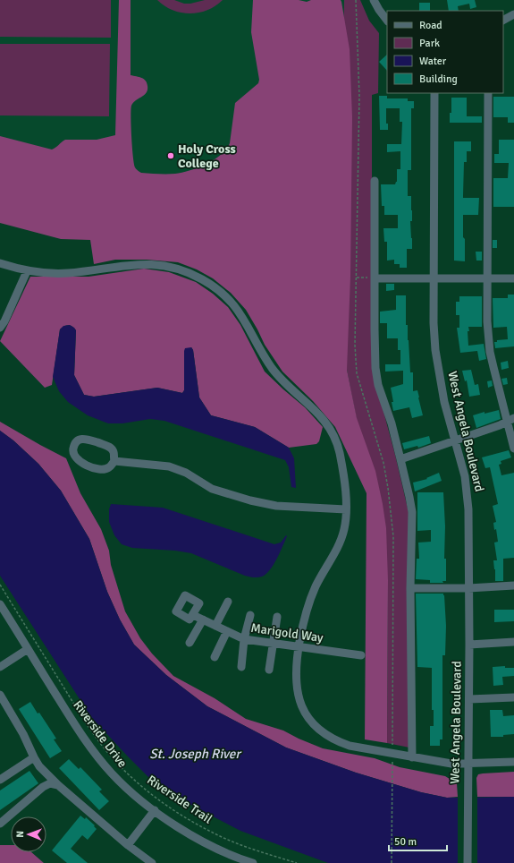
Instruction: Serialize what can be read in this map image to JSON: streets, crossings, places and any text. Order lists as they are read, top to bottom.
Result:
{
  "streets": {
    "street": ["West Angela Boulevard", "Marigold Way", "Riverside Drive"],
    "path": ["Riverside Trail"]
  },
  "water": ["St. Joseph River"],
  "places": ["Holy Cross College"],
  "legend": [
    "Road",
    "Park",
    "Water",
    "Building"
  ],
  "scale_bar": "50 m",
  "north": "left"
}
